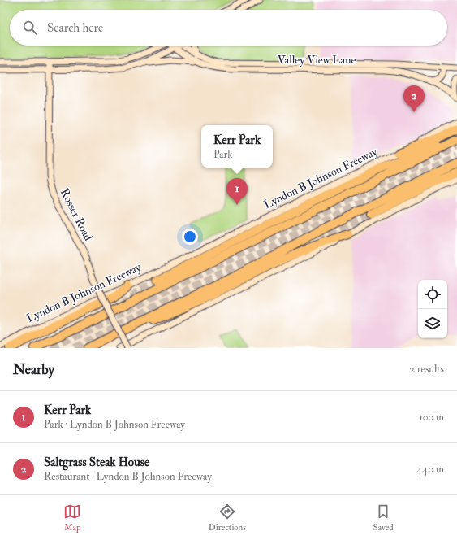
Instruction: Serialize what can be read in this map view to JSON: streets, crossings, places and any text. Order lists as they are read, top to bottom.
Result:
{
  "streets": {
    "main road": ["Valley View Lane", "Lyndon B Johnson Freeway", "Rosser Road"]
  },
  "page": {
    "search": "Search here",
    "pins": ["2", "1"],
    "popup": ["Kerr Park", "Park"],
    "heading": ["Nearby", "2 results"],
    "list": [
      {
        "mark": "1",
        "name": "Kerr Park",
        "note": "Park · Lyndon B Johnson Freeway",
        "value": "100 m"
      },
      {
        "mark": "2",
        "name": "Saltgrass Steak House",
        "note": "Restaurant · Lyndon B Johnson Freeway",
        "value": "440 m"
      }
    ],
    "nav": ["Map", "Directions", "Saved"]
  }
}
